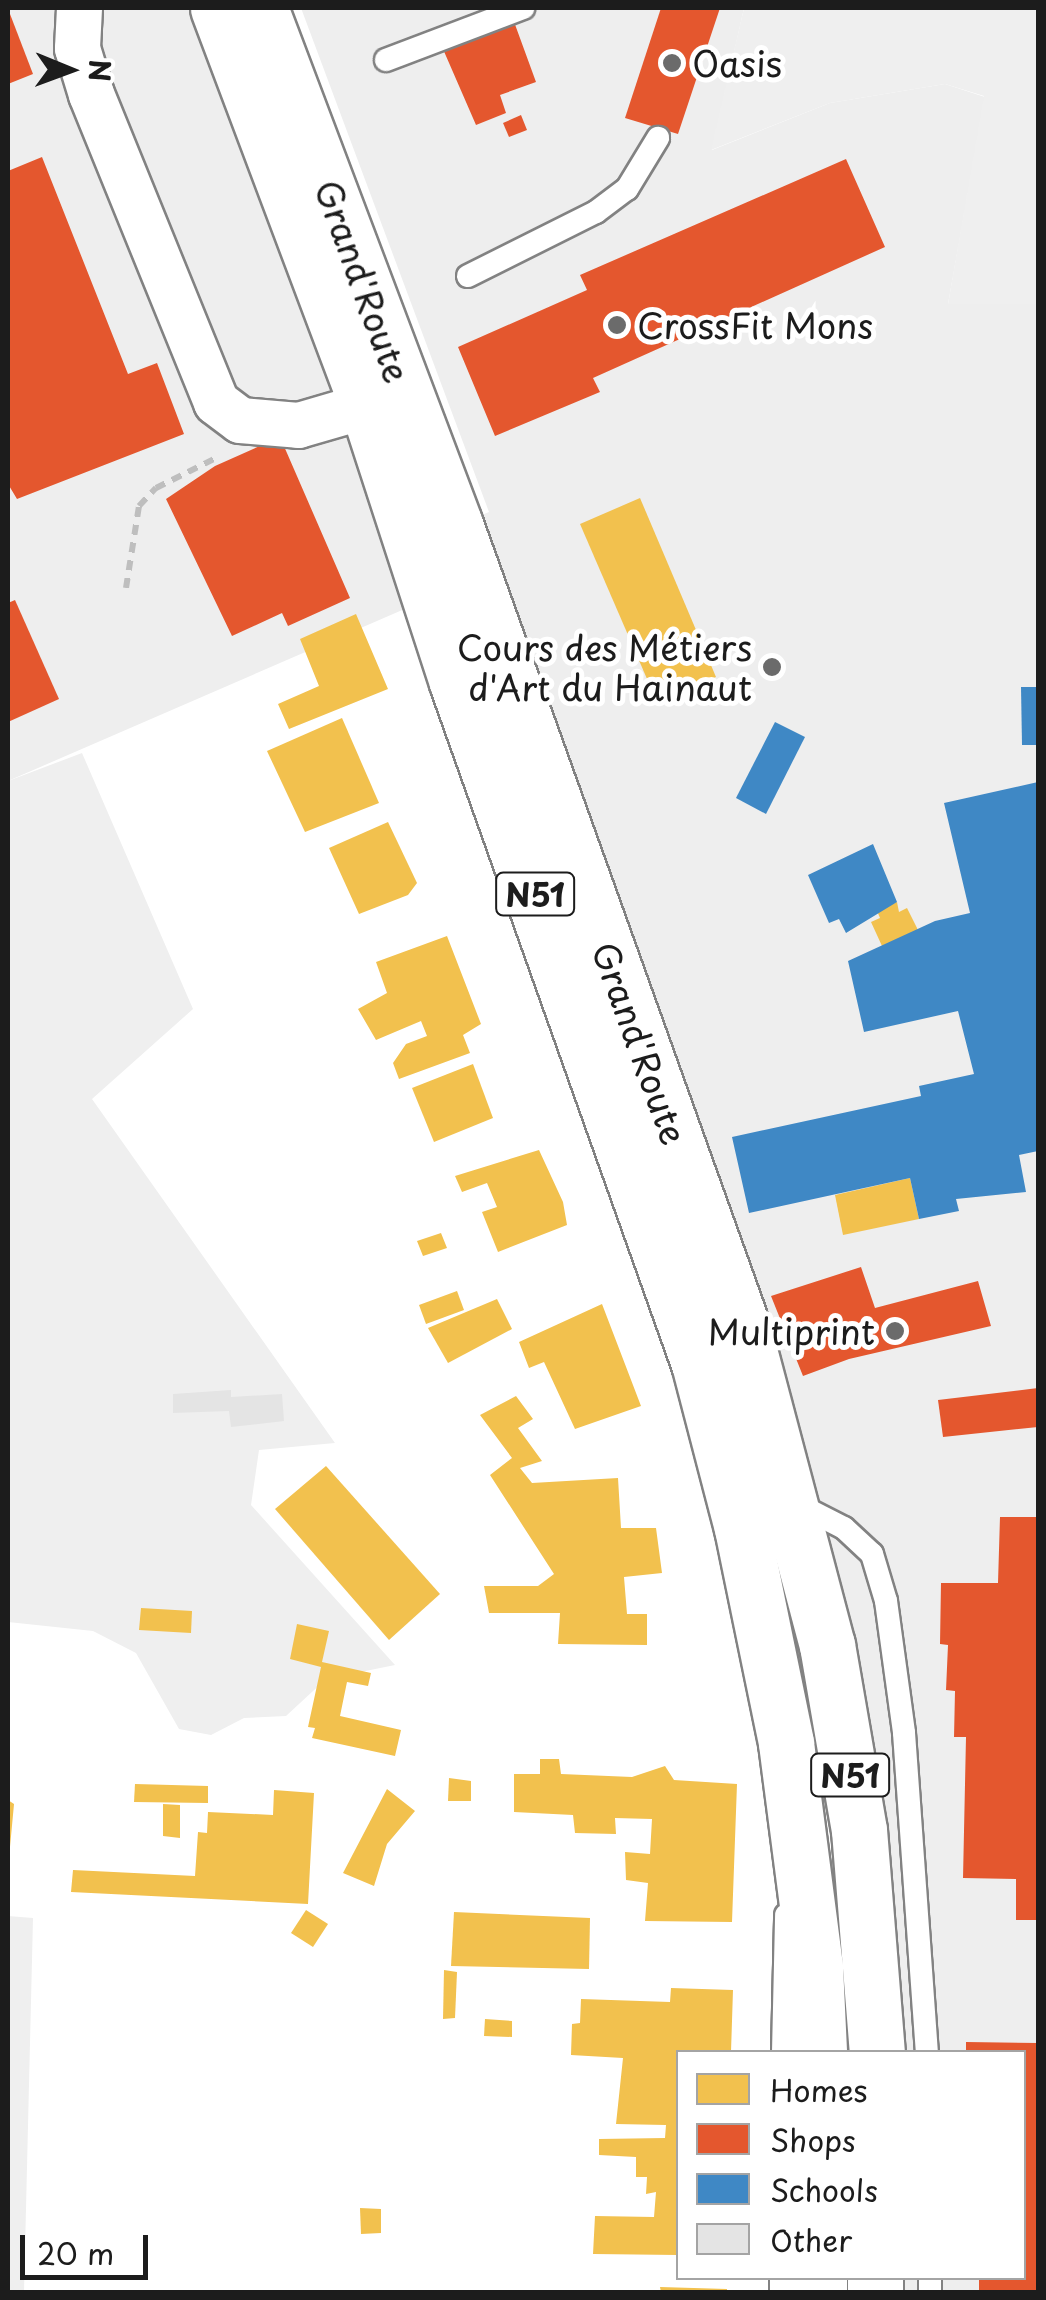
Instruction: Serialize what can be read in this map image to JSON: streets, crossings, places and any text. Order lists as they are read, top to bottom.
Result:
{
  "streets": {
    "main road": ["Grand'Route", "N51"]
  },
  "places": [
    "Oasis",
    "CrossFit Mons",
    "Cours des Métiers d'Art du Hainaut",
    "Multiprint"
  ],
  "legend": [
    "Homes",
    "Shops",
    "Schools",
    "Other"
  ],
  "scale_bar": "20 m",
  "north": "right"
}
